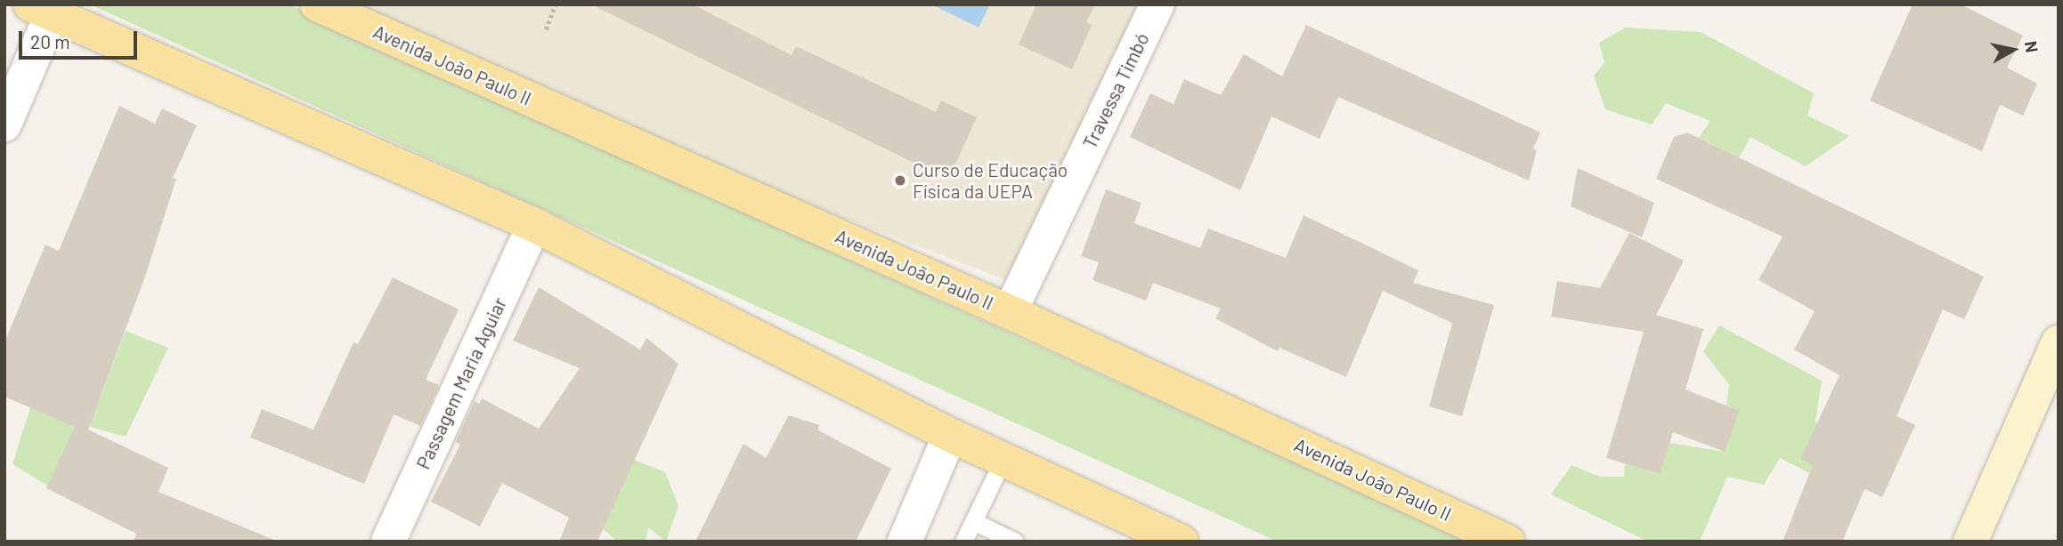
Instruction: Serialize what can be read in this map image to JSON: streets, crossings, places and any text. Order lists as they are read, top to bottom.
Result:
{
  "streets": {
    "main road": ["Avenida João Paulo II"],
    "street": ["Travessa Timbó", "Passagem Maria Aguiar"]
  },
  "crossings": [
    ["Avenida João Paulo II", "Travessa Timbó"]
  ],
  "places": ["Curso de Educação Física da UEPA"],
  "scale_bar": "20 m",
  "north": "right"
}
